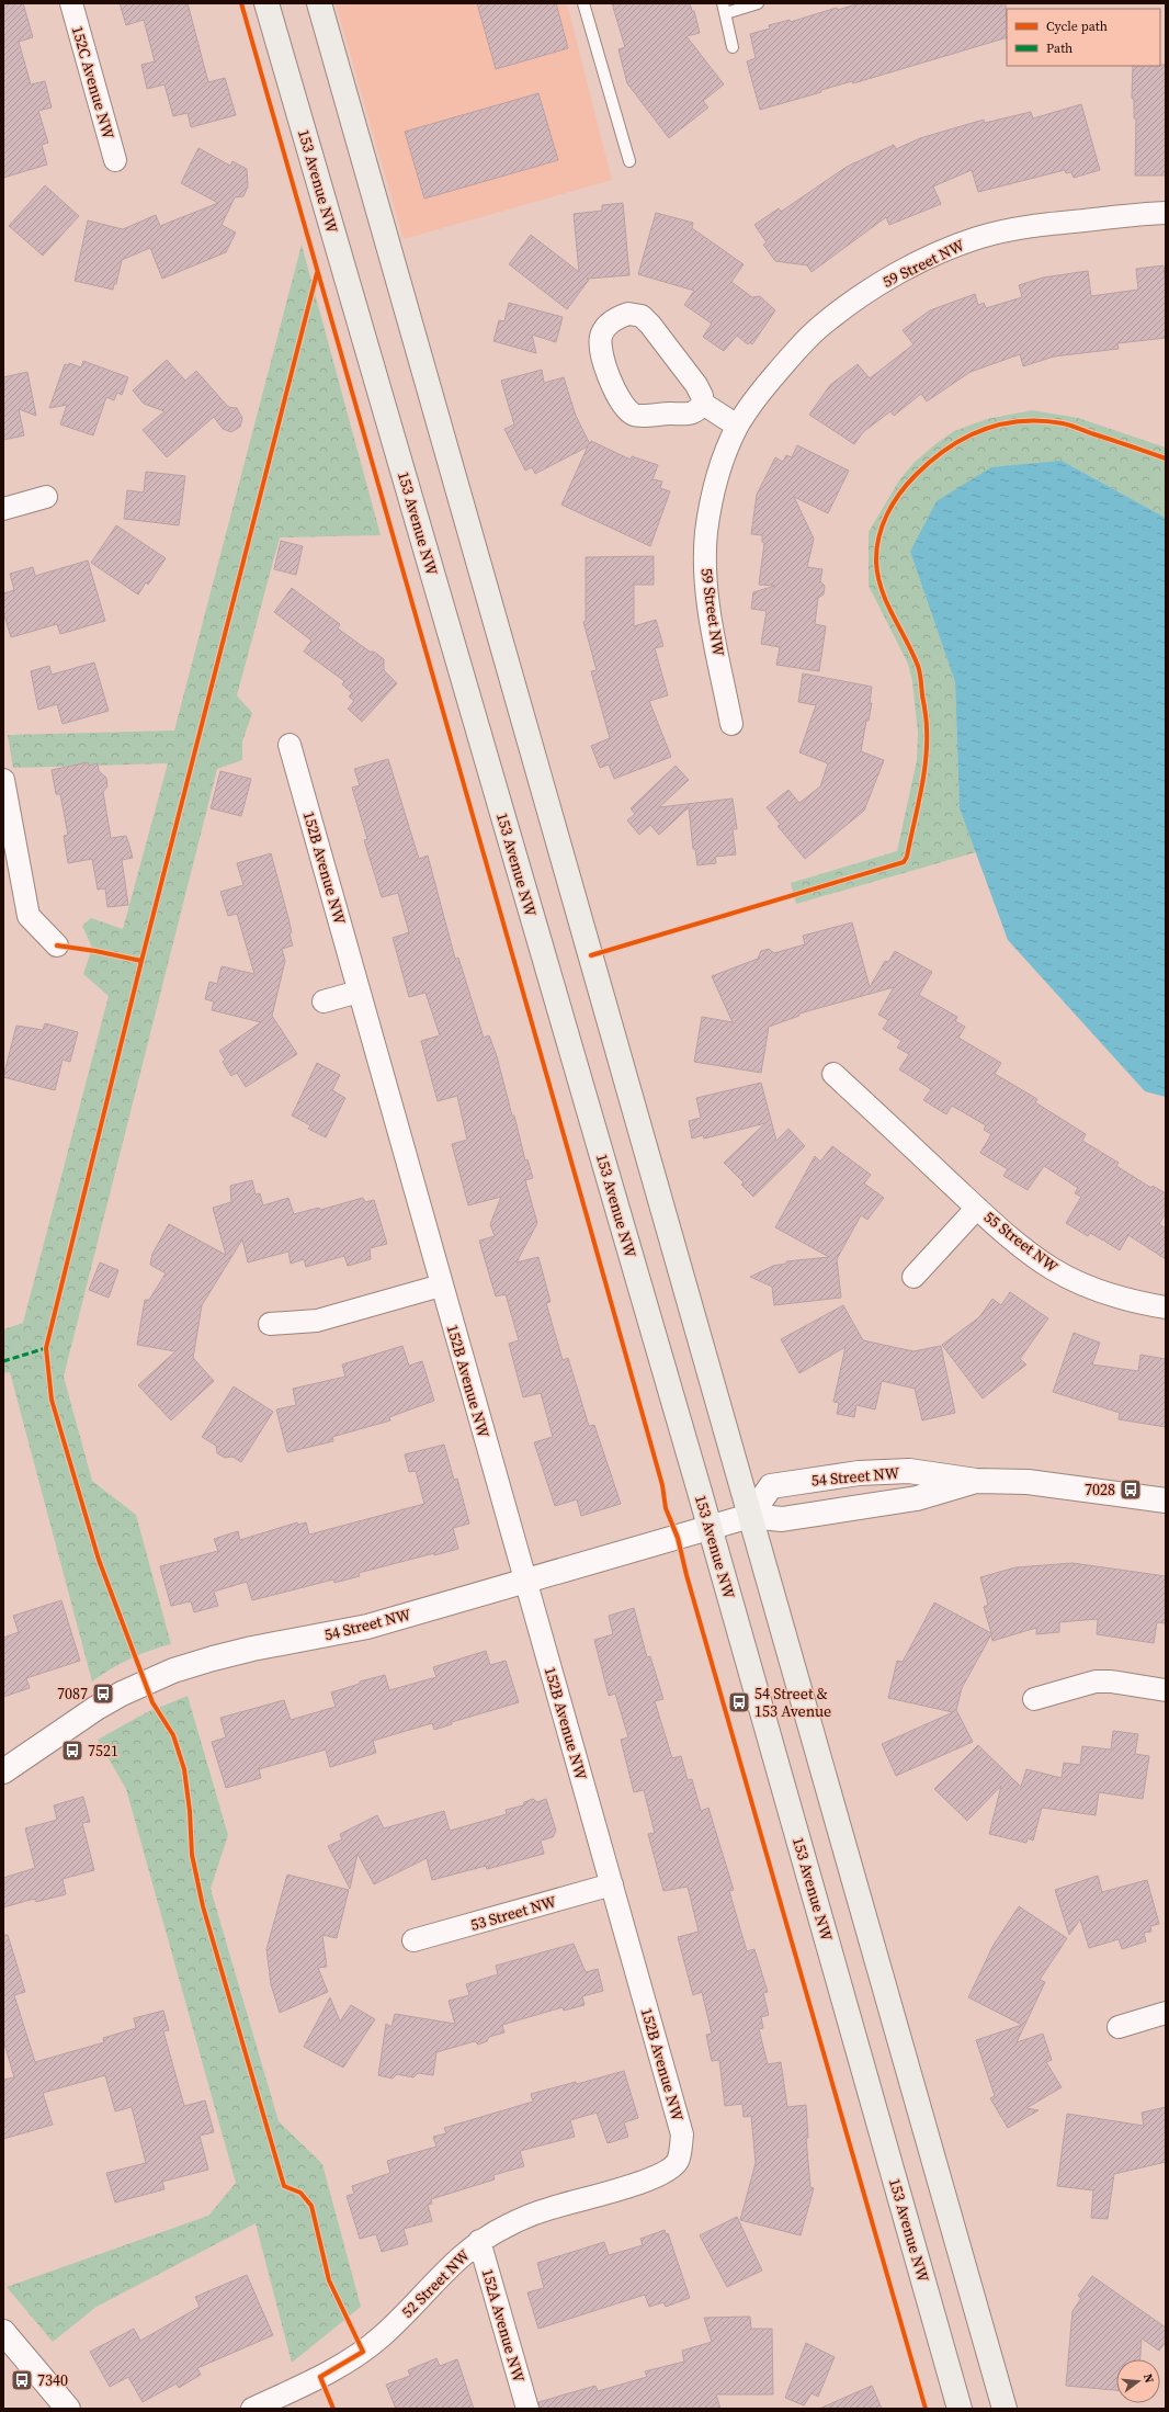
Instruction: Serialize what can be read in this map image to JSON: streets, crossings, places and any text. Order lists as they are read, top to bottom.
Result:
{
  "streets": {
    "main road": ["153 Avenue NW"],
    "street": [
      "152C Avenue NW",
      "59 Street NW",
      "152B Avenue NW",
      "55 Street NW",
      "54 Street NW",
      "53 Street NW",
      "52 Street NW",
      "152A Avenue NW"
    ]
  },
  "crossings": [
    ["153 Avenue NW", "54 Street NW"],
    ["152B Avenue NW", "54 Street NW"],
    ["152B Avenue NW", "53 Street NW"],
    ["152B Avenue NW", "52 Street NW"],
    ["52 Street NW", "152A Avenue NW"]
  ],
  "places": {
    "bus stop": [
      "7028",
      "7087",
      "54 Street & 153 Avenue",
      "7521",
      "7340"
    ]
  },
  "legend": ["Cycle path", "Path"],
  "north": "right"
}
